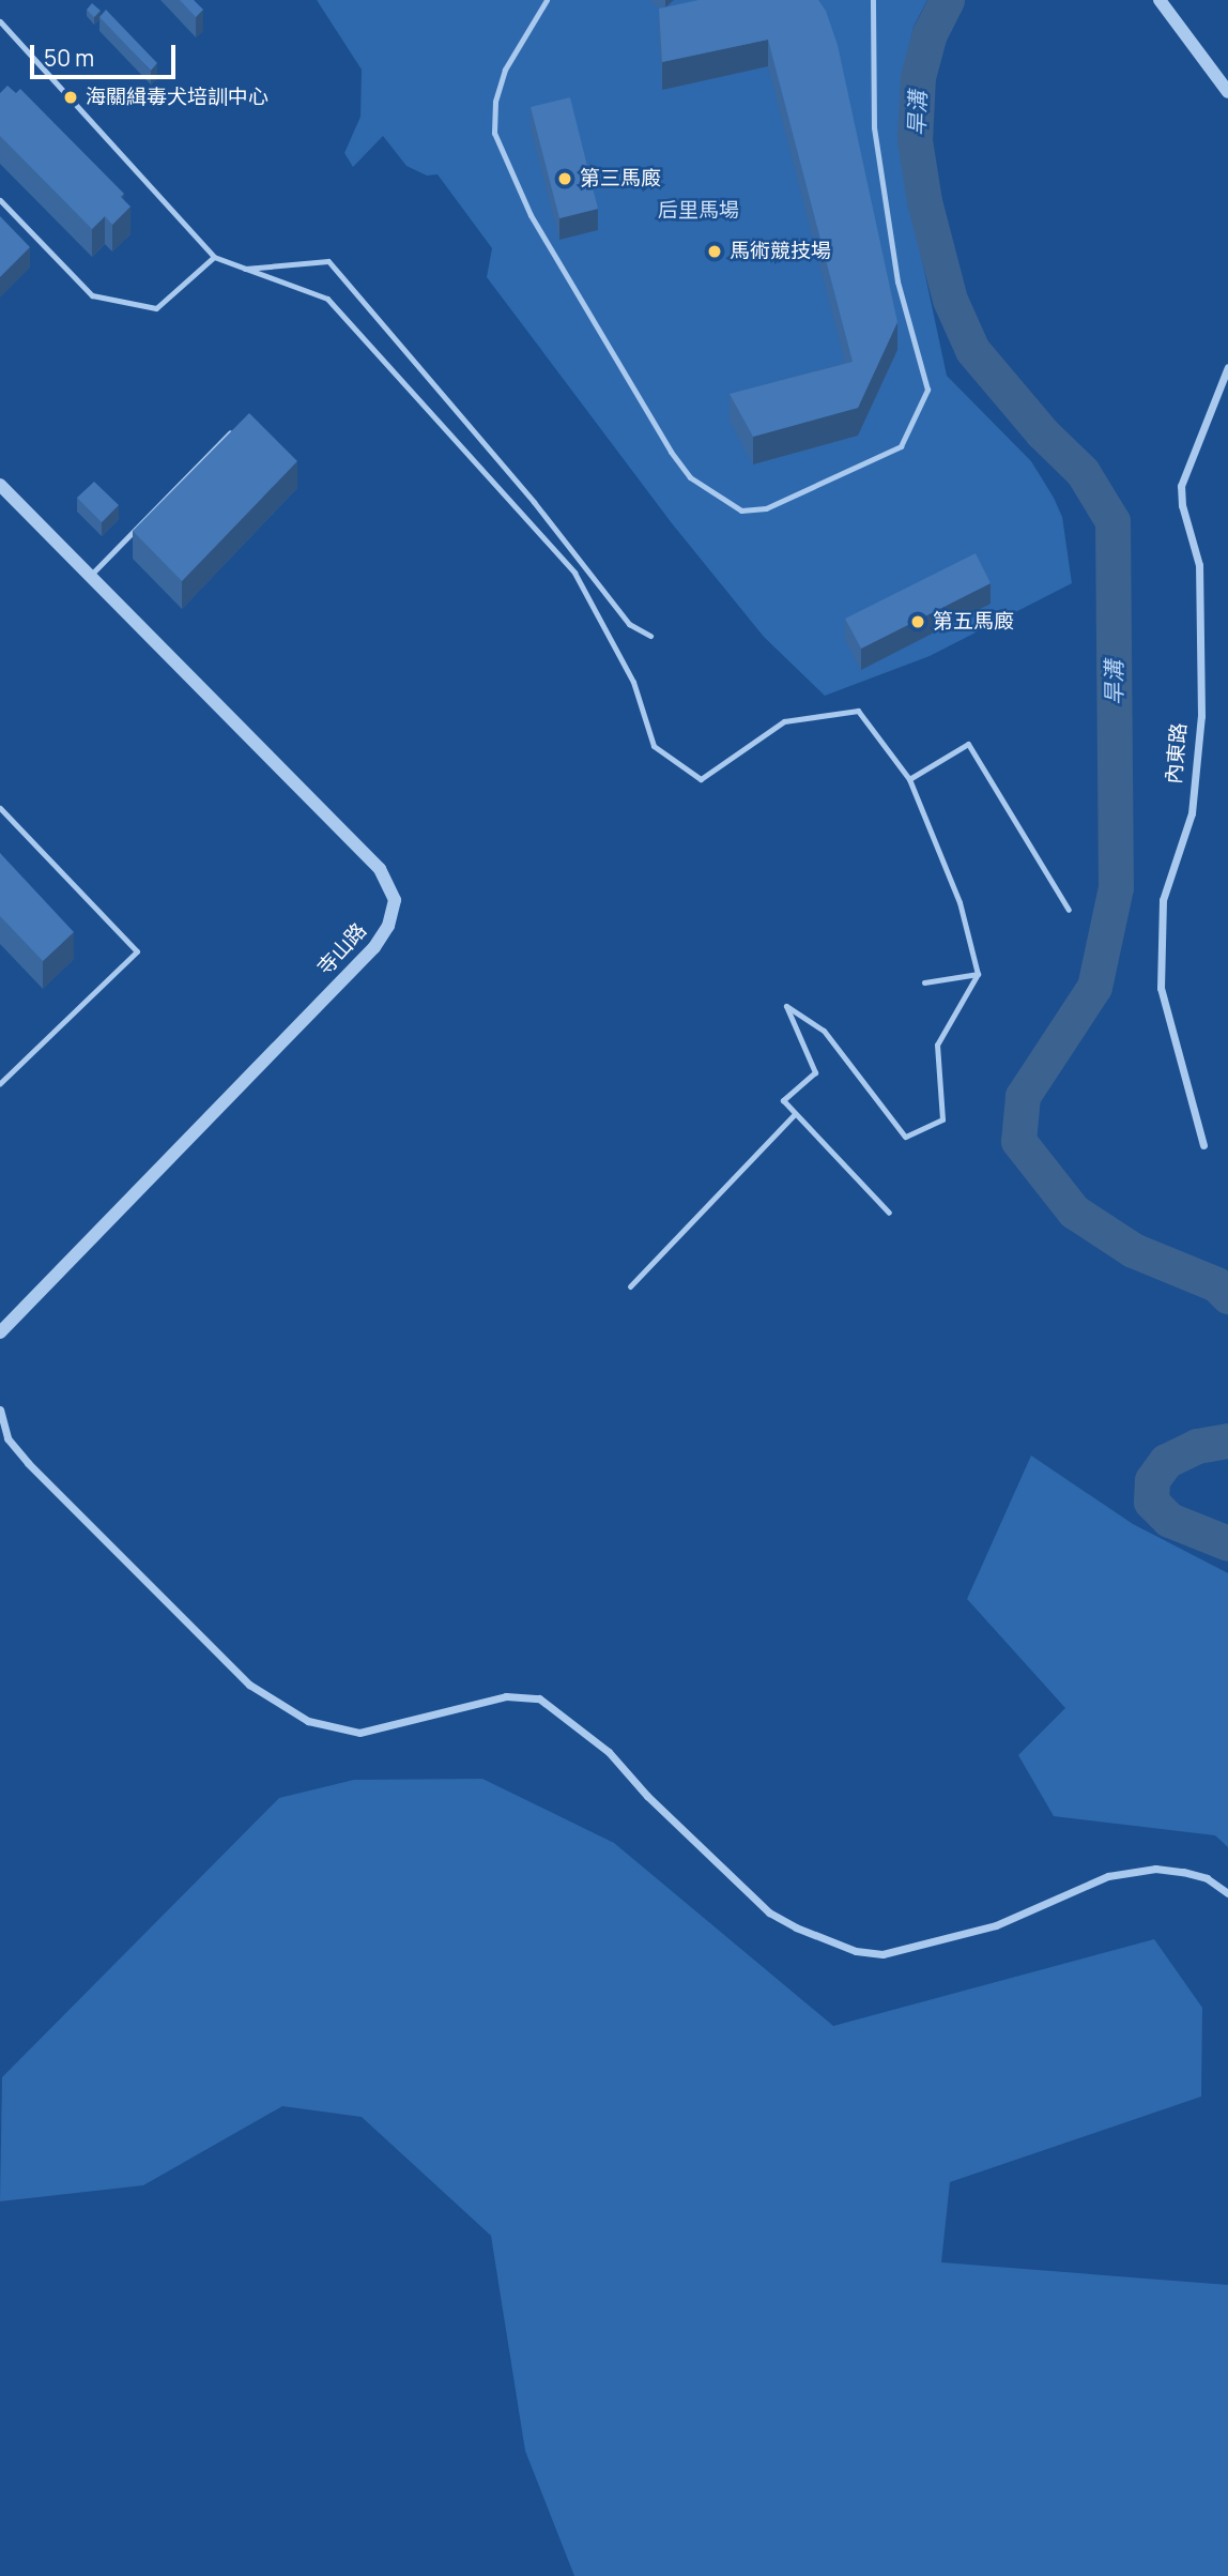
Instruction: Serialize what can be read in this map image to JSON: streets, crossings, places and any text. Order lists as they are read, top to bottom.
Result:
{
  "streets": {
    "street": ["內東路", "寺山路"]
  },
  "water": ["旱溝"],
  "parks": ["后里馬場"],
  "places": [
    "海關緝毒犬培訓中心",
    "第三馬廄",
    "馬術競技場",
    "第五馬廄"
  ],
  "scale_bar": "50 m"
}
